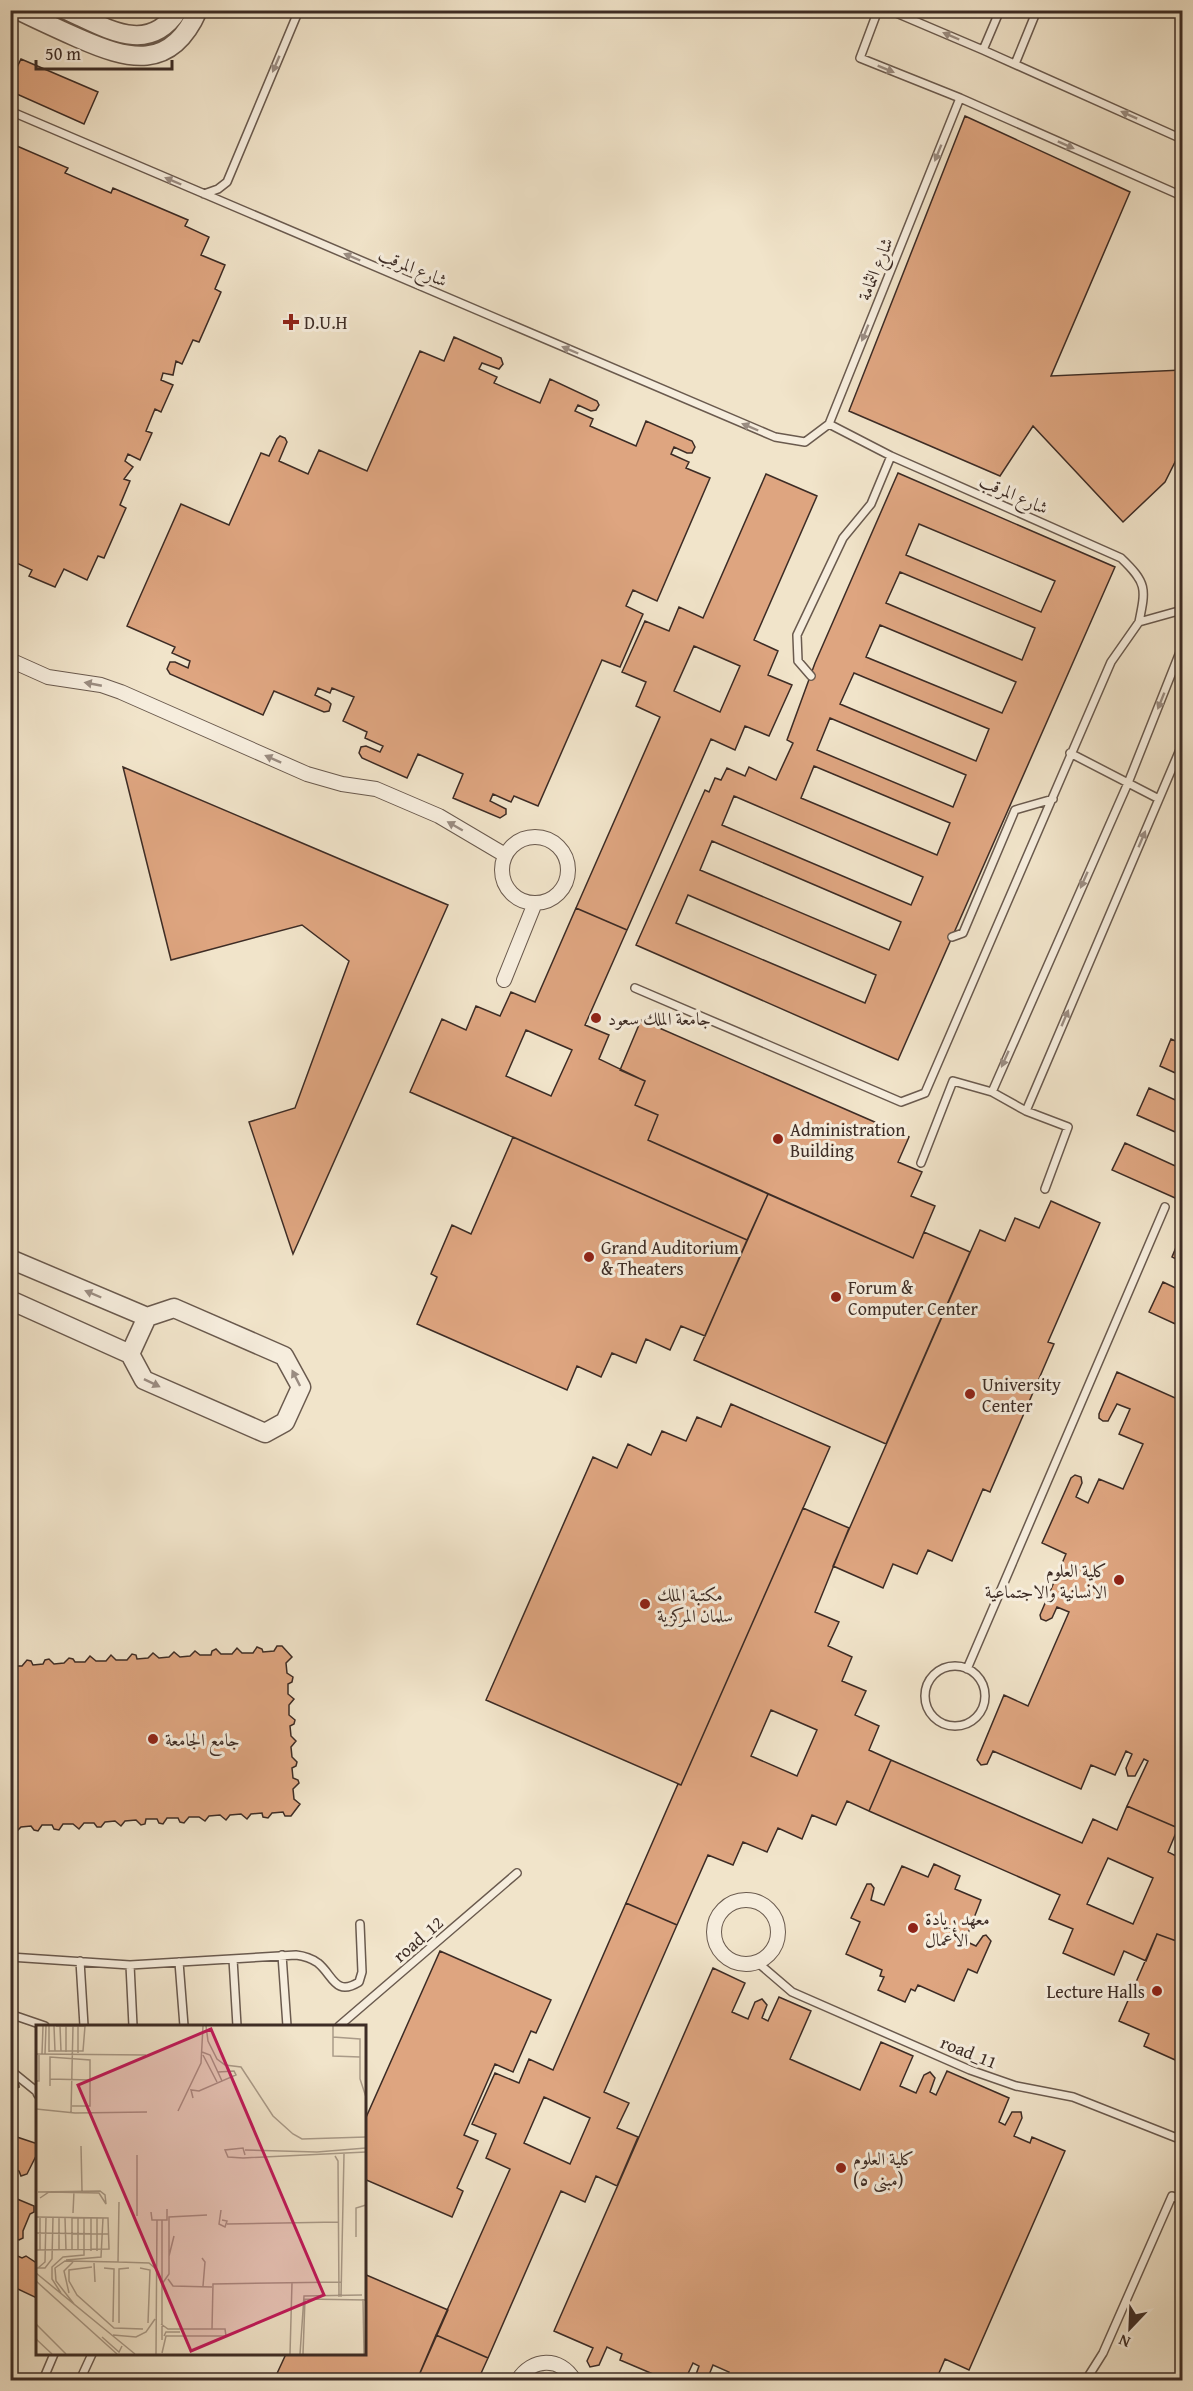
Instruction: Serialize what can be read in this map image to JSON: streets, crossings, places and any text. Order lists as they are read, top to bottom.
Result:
{
  "streets": {
    "lane": [
      "شارع المرقب",
      "شارع الثمامة",
      "road_12",
      "road_11"
    ]
  },
  "crossings": [
    ["شارع المرقب", "شارع الثمامة"]
  ],
  "one_way": ["شارع المرقب", "شارع الثمامة"],
  "places": {
    "health": ["D.U.H"],
    "other": [
      "جامعة الملك سعود",
      "Administration Building",
      "Grand Auditorium & Theaters",
      "Forum & Computer Center",
      "University Center",
      "كلية العلوم الانسانية والاجتماعية",
      "مكتبة الملك سلمان المركزية",
      "جامع الجامعة",
      "معهد ريادة الأعمال",
      "Lecture Halls",
      "كلية العلوم (مبنى ٥)"
    ]
  },
  "scale_bar": "50 m",
  "north": "bottom left"
}
